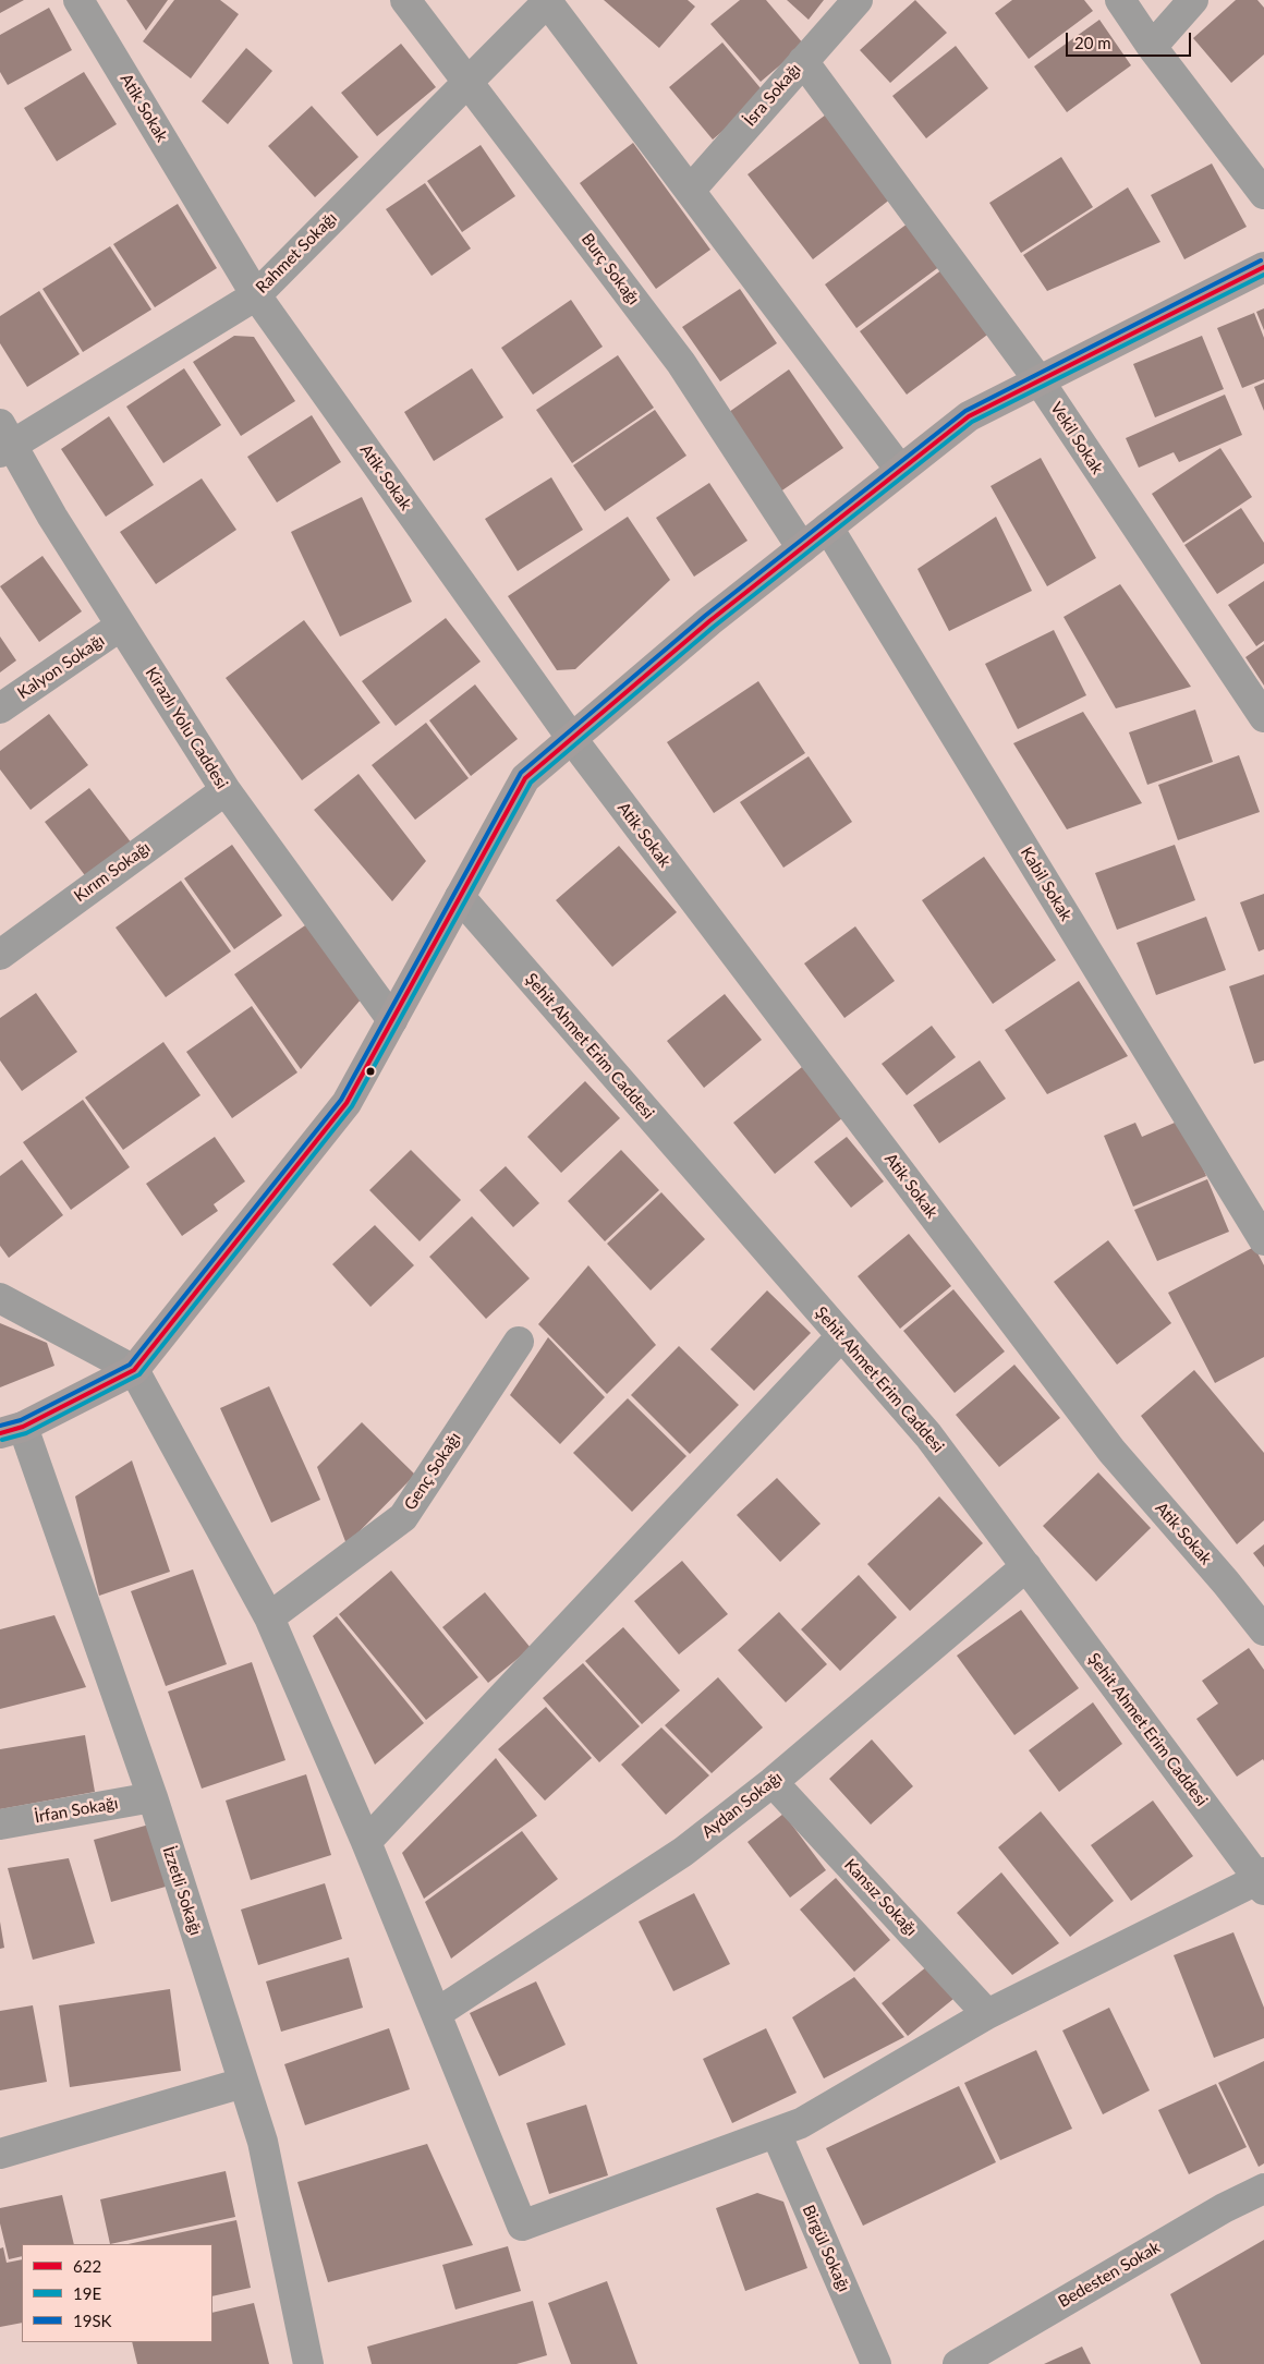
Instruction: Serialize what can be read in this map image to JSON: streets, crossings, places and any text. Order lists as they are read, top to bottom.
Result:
{
  "streets": {
    "street": [
      "İsra Sokağı",
      "Atik Sokak",
      "Rahmet Sokağı",
      "Burç Sokağı",
      "Vekil Sokak",
      "Kalyon Sokağı",
      "Kirazlı Yolu Caddesi",
      "Kırım Sokağı",
      "Kabil Sokak",
      "Şehit Ahmet Erim Caddesi",
      "Genç Sokağı",
      "Aydan Sokağı",
      "İrfan Sokağı",
      "İzzetli Sokağı",
      "Kansız Sokağı",
      "Birgül Sokağı",
      "Bedesten Sokak"
    ]
  },
  "crossings": [
    ["İsra Sokağı", "Vekil Sokak"],
    ["Atik Sokak", "Rahmet Sokağı"],
    ["Rahmet Sokağı", "Burç Sokağı"],
    ["Rahmet Sokağı", "Kirazlı Yolu Caddesi"],
    ["Kalyon Sokağı", "Kirazlı Yolu Caddesi"],
    ["Kirazlı Yolu Caddesi", "Kırım Sokağı"],
    ["Şehit Ahmet Erim Caddesi", "Aydan Sokağı"],
    ["Aydan Sokağı", "Kansız Sokağı"],
    ["İrfan Sokağı", "İzzetli Sokağı"]
  ],
  "lines": ["transit line 19SK", "transit line 622", "transit line 19E"],
  "legend": ["622", "19E", "19SK"],
  "scale_bar": "20 m"
}
